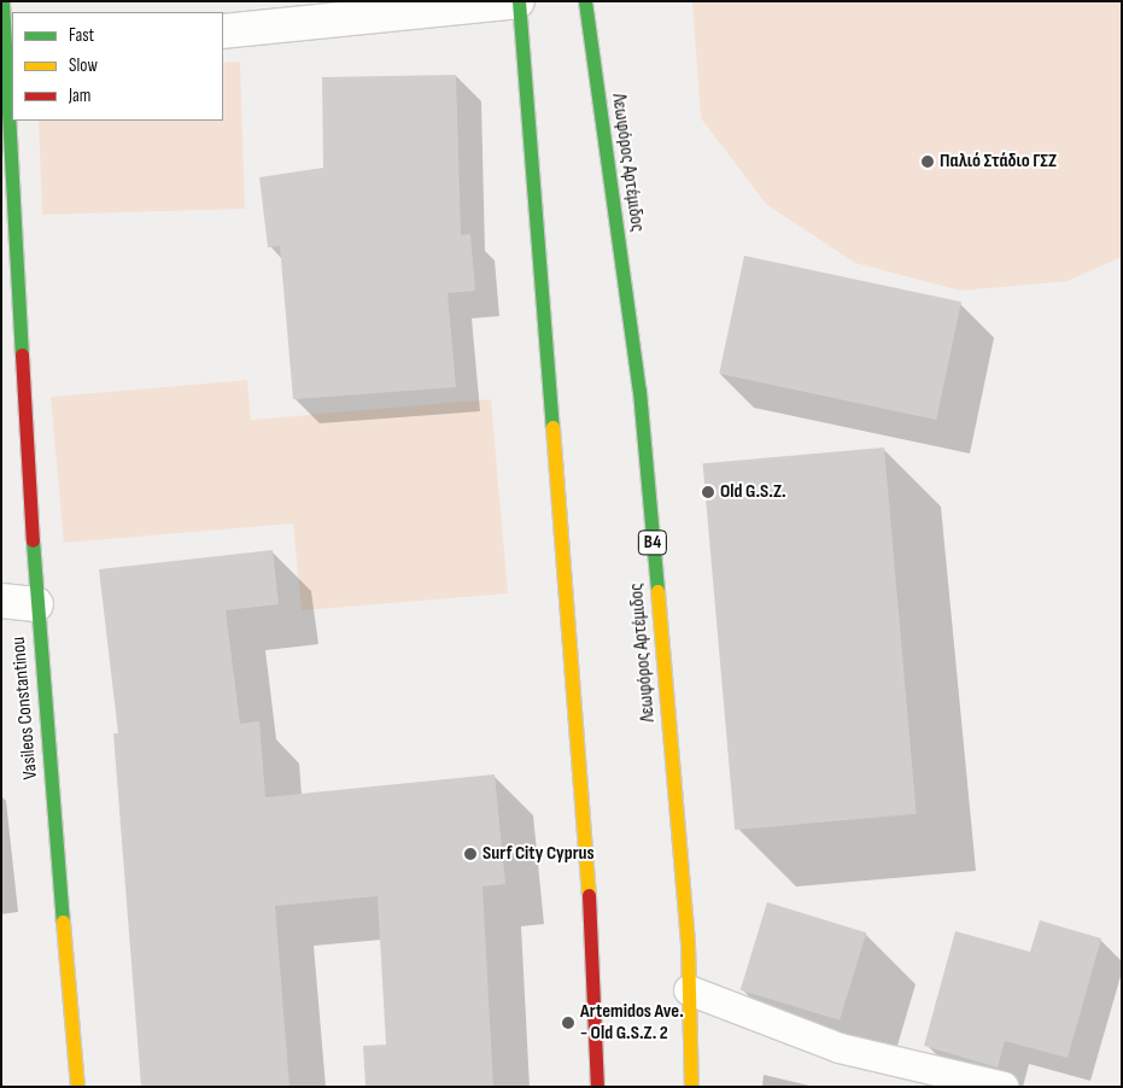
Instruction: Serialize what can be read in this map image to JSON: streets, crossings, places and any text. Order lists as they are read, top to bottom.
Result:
{
  "streets": {
    "main road": ["Λεωφόρος Αρτέμιδος", "B4", "Vasileos Constantinou"]
  },
  "places": [
    "Παλιό Στάδιο ΓΣΖ",
    "Old G.S.Z.",
    "Surf City Cyprus",
    "Artemidos Ave. - Old G.S.Z. 2"
  ],
  "legend": ["Fast", "Slow", "Jam"]
}
